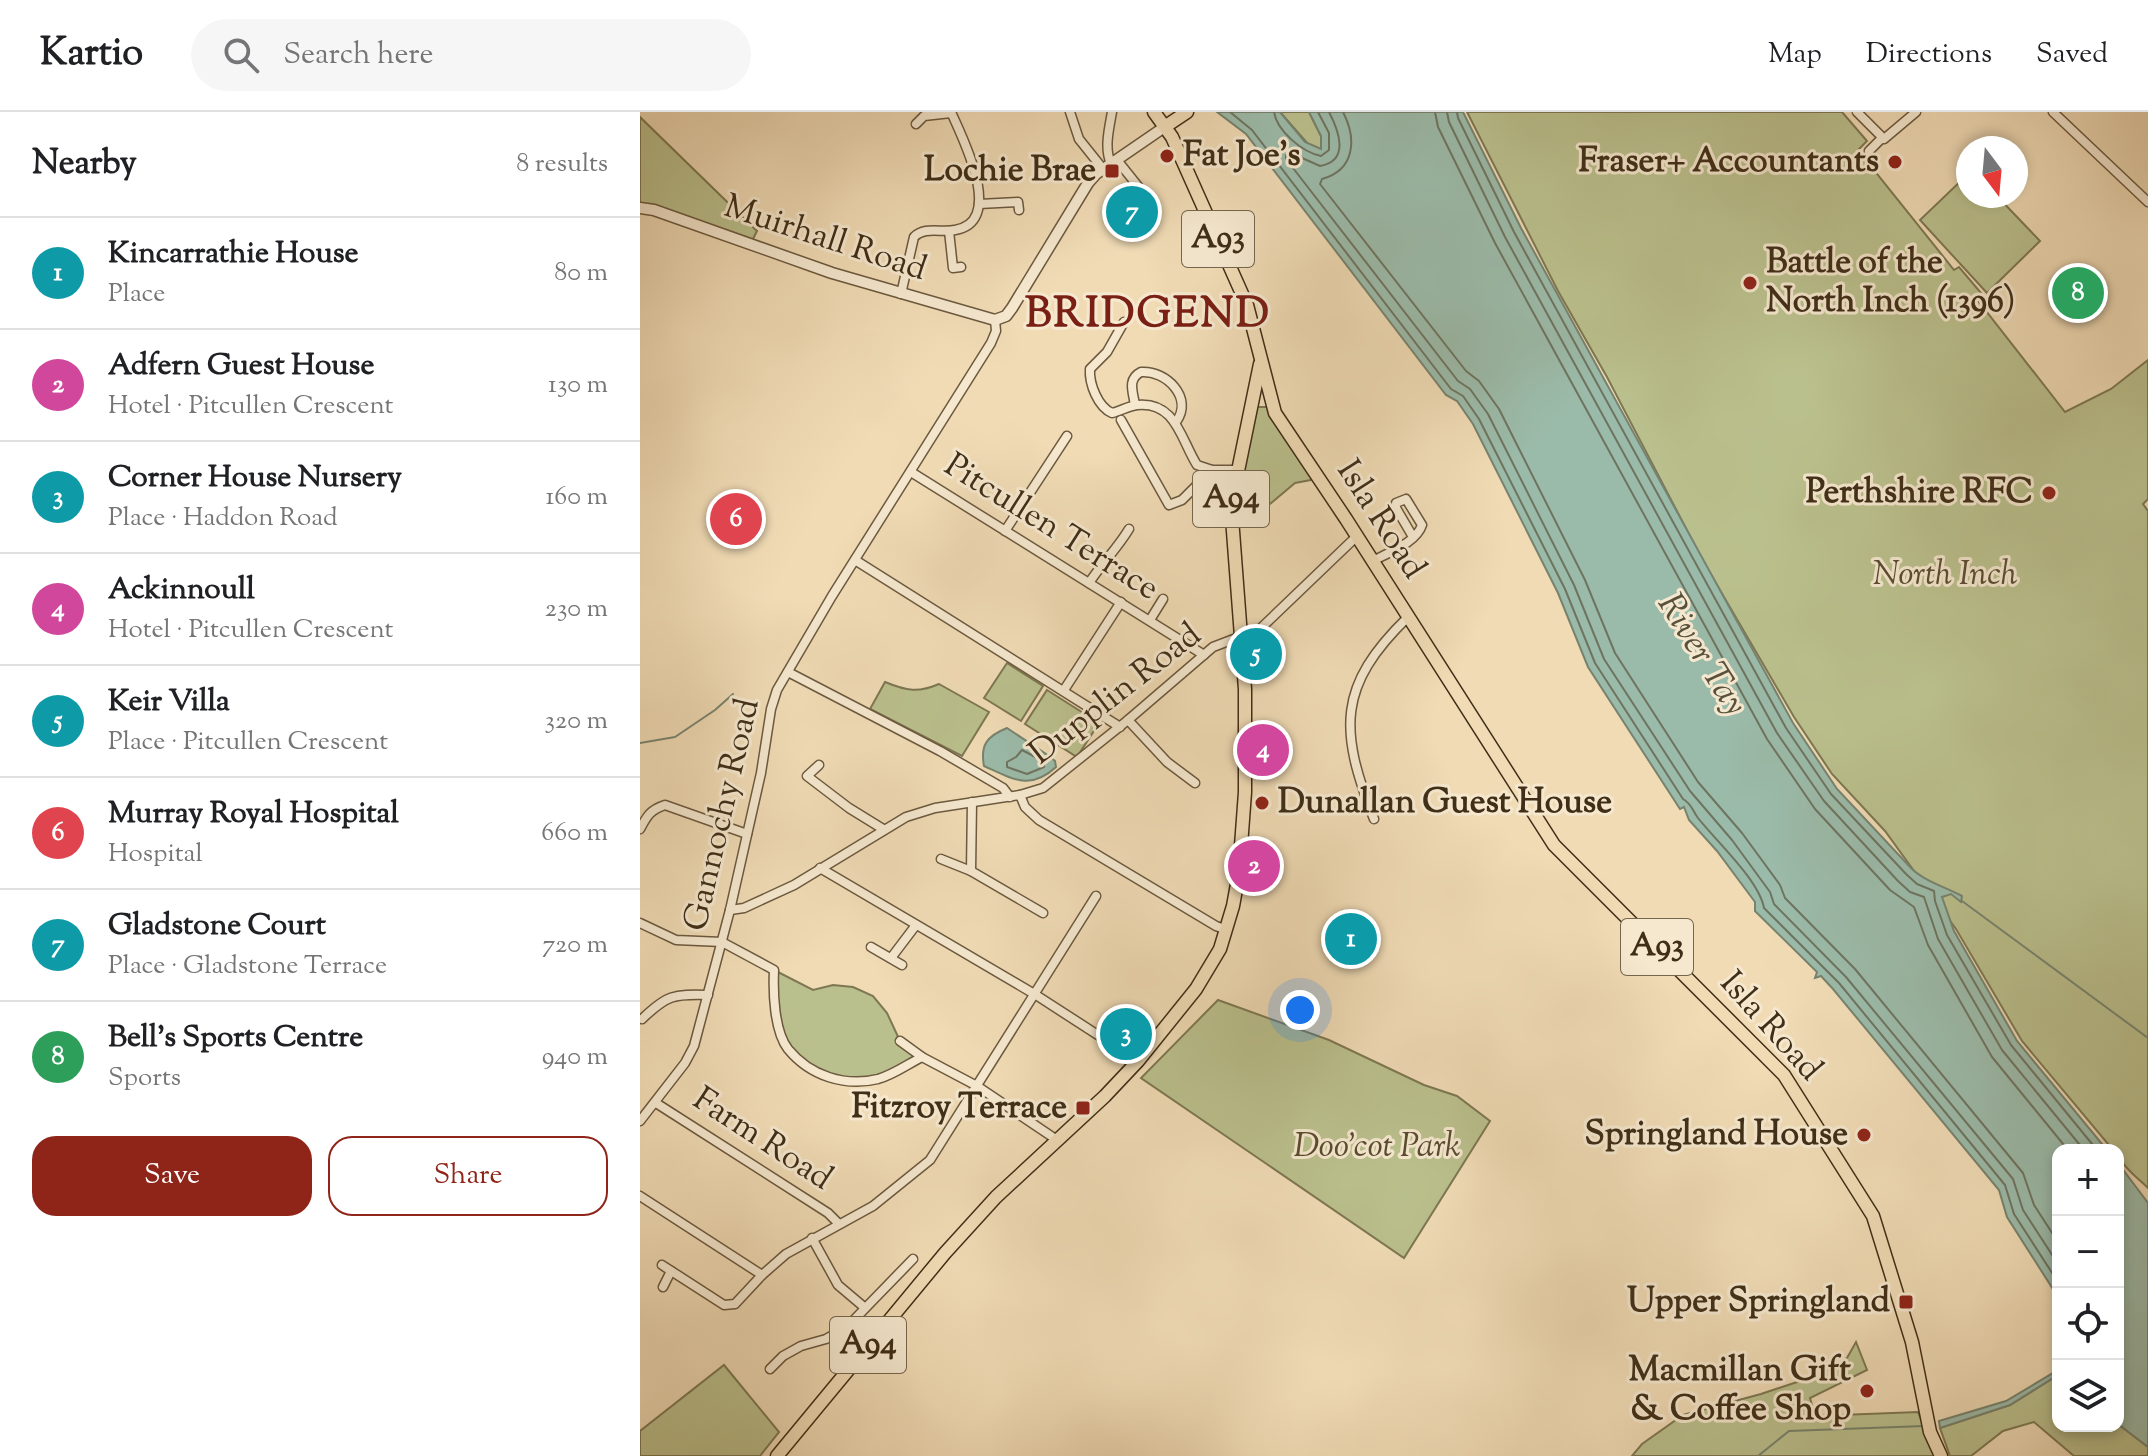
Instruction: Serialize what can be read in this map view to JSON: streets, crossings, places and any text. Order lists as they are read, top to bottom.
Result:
{
  "streets": {
    "main road": ["A93", "A94", "Isla Road"],
    "street": [
      "Muirhall Road",
      "Pitcullen Terrace",
      "Dupplin Road",
      "Gannochy Road",
      "Farm Road"
    ]
  },
  "crossings": [
    ["Muirhall Road", "Gannochy Road"],
    ["A93", "A94"],
    ["A93", "Isla Road"],
    ["A94", "Isla Road"],
    ["A94", "Dupplin Road"],
    ["Isla Road", "Dupplin Road"],
    ["Pitcullen Terrace", "Dupplin Road"],
    ["Pitcullen Terrace", "Gannochy Road"],
    ["Dupplin Road", "Gannochy Road"],
    ["Gannochy Road", "Farm Road"]
  ],
  "districts": ["BRIDGEND"],
  "water": ["River Tay"],
  "parks": ["North Inch", "Doo'cot Park"],
  "places": {
    "other": [
      "Fat Joe's",
      "Fraser+ Accountants",
      "Battle of the North Inch (1396)",
      "Perthshire RFC",
      "Dunallan Guest House",
      "Springland House",
      "Macmillan Gift & Coffee Shop"
    ],
    "transit": ["Lochie Brae", "Fitzroy Terrace", "Upper Springland"]
  },
  "north": "bottom",
  "page": {
    "header": "Kartio",
    "search": "Search here",
    "nav": ["Map", "Directions", "Saved"],
    "heading": ["Nearby", "8 results"],
    "pins": [
      "7",
      "8",
      "6",
      "5",
      "4",
      "2",
      "1",
      "3"
    ],
    "list": [
      {
        "mark": "1",
        "name": "Kincarrathie House",
        "note": "Place",
        "value": "80 m"
      },
      {
        "mark": "2",
        "name": "Adfern Guest House",
        "note": "Hotel · Pitcullen Crescent",
        "value": "130 m"
      },
      {
        "mark": "3",
        "name": "Corner House Nursery",
        "note": "Place · Haddon Road",
        "value": "160 m"
      },
      {
        "mark": "4",
        "name": "Ackinnoull",
        "note": "Hotel · Pitcullen Crescent",
        "value": "230 m"
      },
      {
        "mark": "5",
        "name": "Keir Villa",
        "note": "Place · Pitcullen Crescent",
        "value": "320 m"
      },
      {
        "mark": "6",
        "name": "Murray Royal Hospital",
        "note": "Hospital",
        "value": "660 m"
      },
      {
        "mark": "7",
        "name": "Gladstone Court",
        "note": "Place · Gladstone Terrace",
        "value": "720 m"
      },
      {
        "mark": "8",
        "name": "Bell's Sports Centre",
        "note": "Sports",
        "value": "940 m"
      }
    ],
    "buttons": ["Save", "Share"],
    "map_buttons": ["+", "−"]
  }
}
